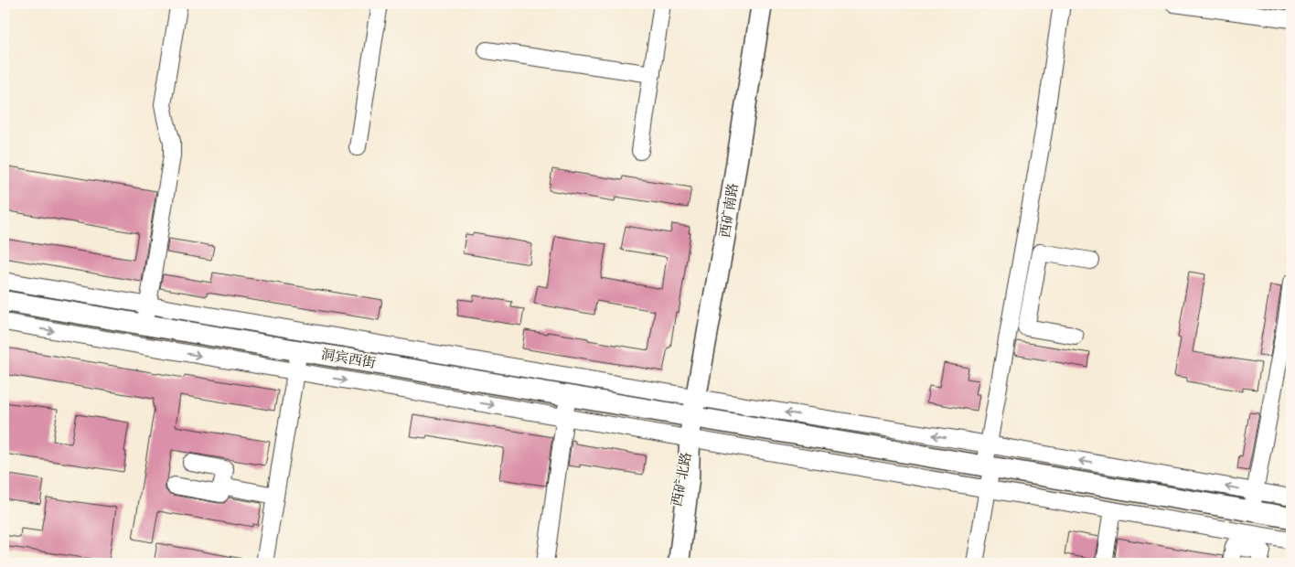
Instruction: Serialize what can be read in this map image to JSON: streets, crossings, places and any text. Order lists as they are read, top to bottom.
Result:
{
  "streets": {
    "main road": ["西矿南路", "洞宾西街", "西矿北路"]
  },
  "crossings": [
    ["西矿南路", "洞宾西街"],
    ["西矿南路", "西矿北路"]
  ]
}
